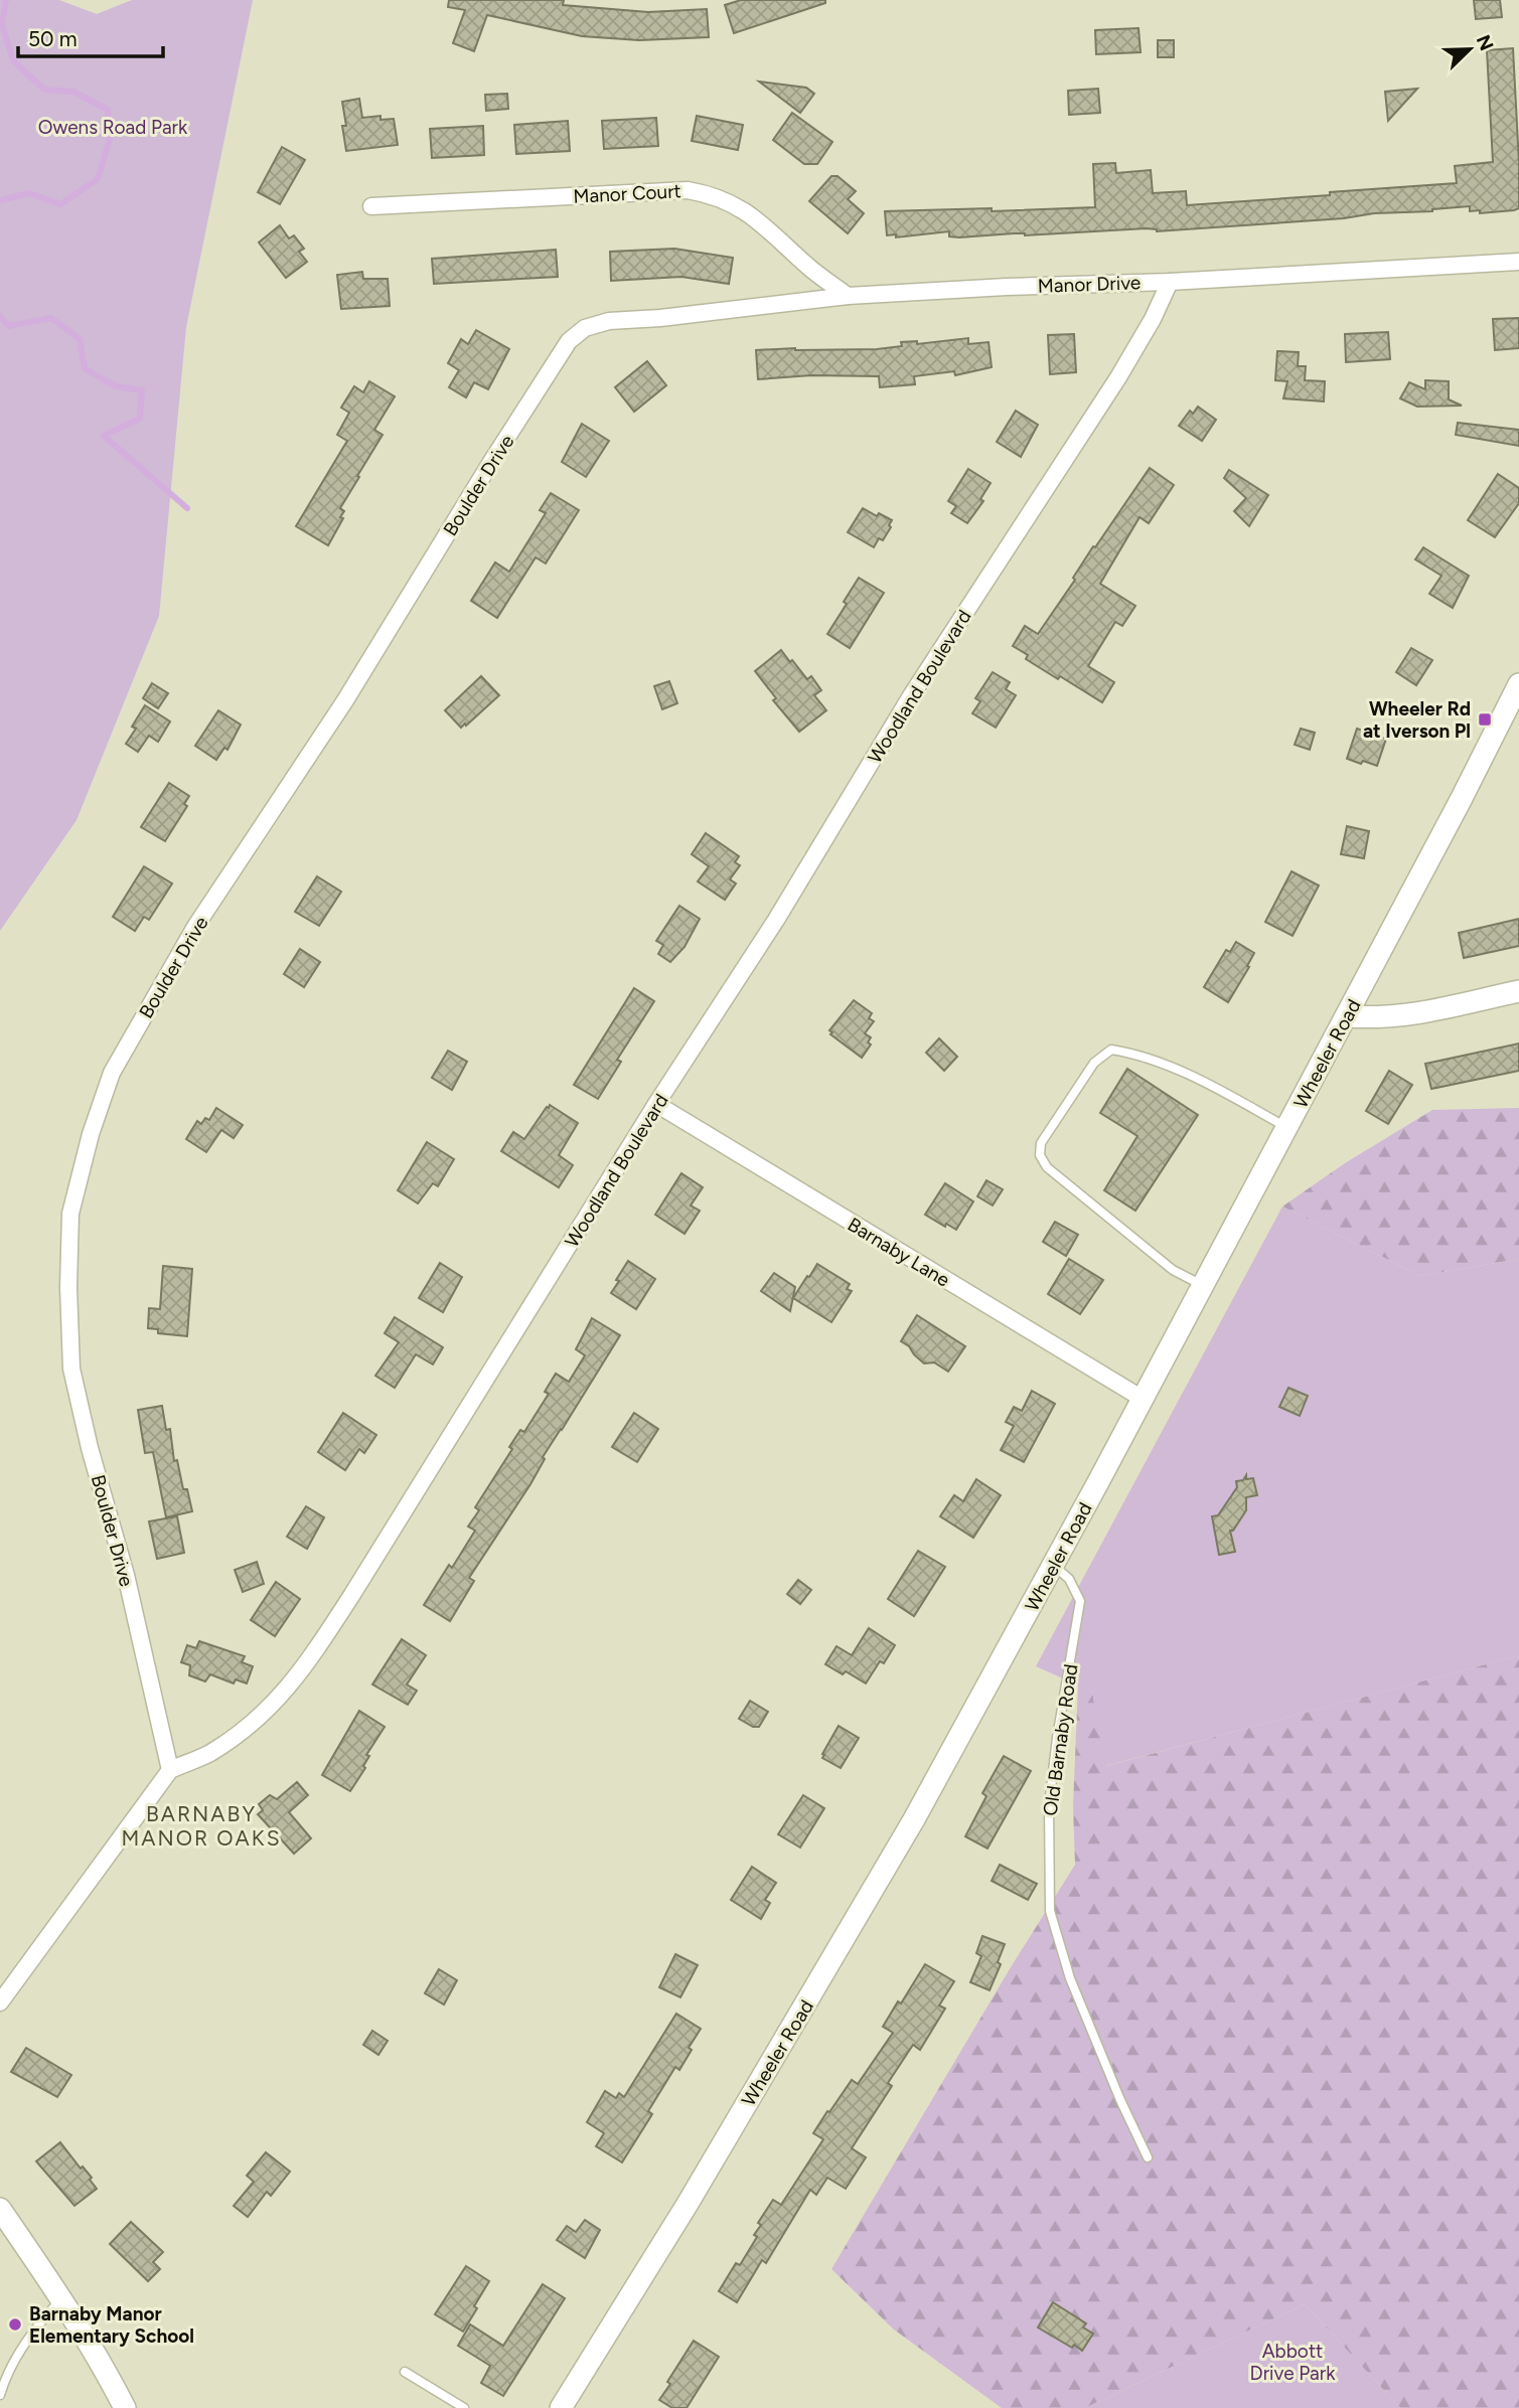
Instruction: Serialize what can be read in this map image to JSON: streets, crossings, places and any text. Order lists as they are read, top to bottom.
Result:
{
  "streets": {
    "main road": ["Wheeler Road"],
    "street": [
      "Manor Court",
      "Manor Drive",
      "Boulder Drive",
      "Woodland Boulevard",
      "Barnaby Lane"
    ],
    "lane": ["Old Barnaby Road"]
  },
  "crossings": [
    ["Manor Court", "Manor Drive"],
    ["Manor Drive", "Boulder Drive"],
    ["Manor Drive", "Woodland Boulevard"],
    ["Boulder Drive", "Woodland Boulevard"],
    ["Woodland Boulevard", "Barnaby Lane"],
    ["Wheeler Road", "Barnaby Lane"],
    ["Wheeler Road", "Old Barnaby Road"]
  ],
  "districts": ["BARNABY MANOR OAKS"],
  "parks": ["Owens Road Park", "Abbott Drive Park"],
  "places": {
    "transit": ["Wheeler Rd at Iverson Pl"],
    "other": ["Barnaby Manor Elementary School"]
  },
  "scale_bar": "50 m",
  "north": "top right"
}
